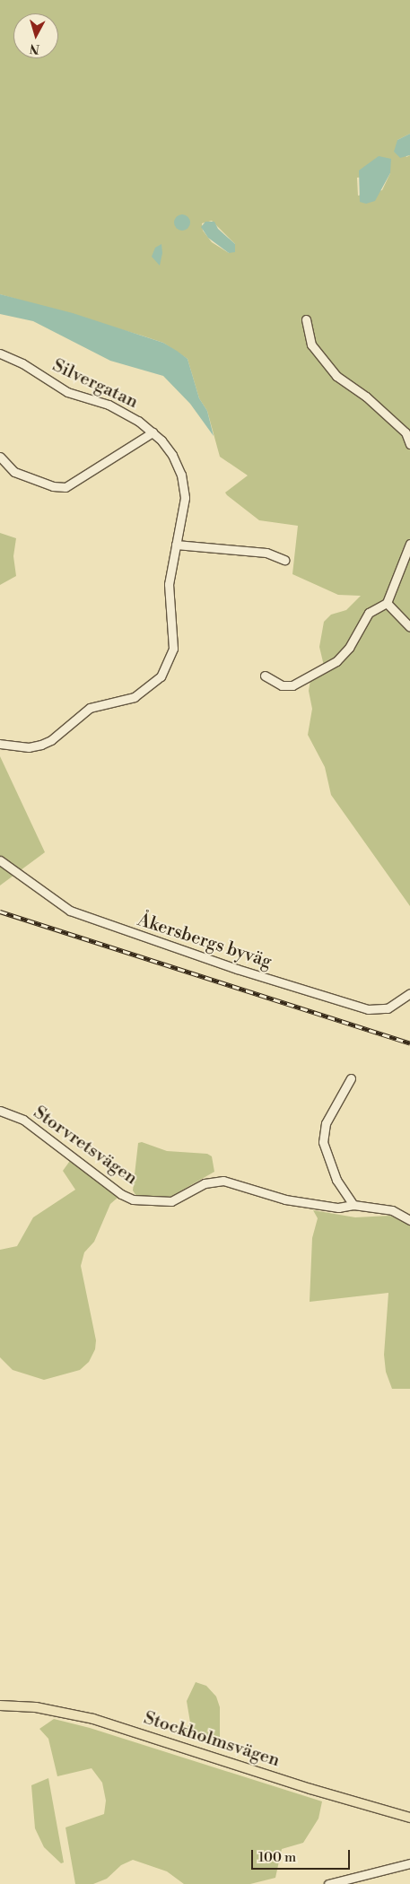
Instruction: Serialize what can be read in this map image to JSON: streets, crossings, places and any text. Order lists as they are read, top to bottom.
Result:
{
  "streets": {
    "main road": ["Stockholmsvägen"],
    "street": ["Silvergatan", "Åkersbergs byväg", "Storvretsvägen"]
  },
  "scale_bar": "100 m",
  "north": "bottom"
}
